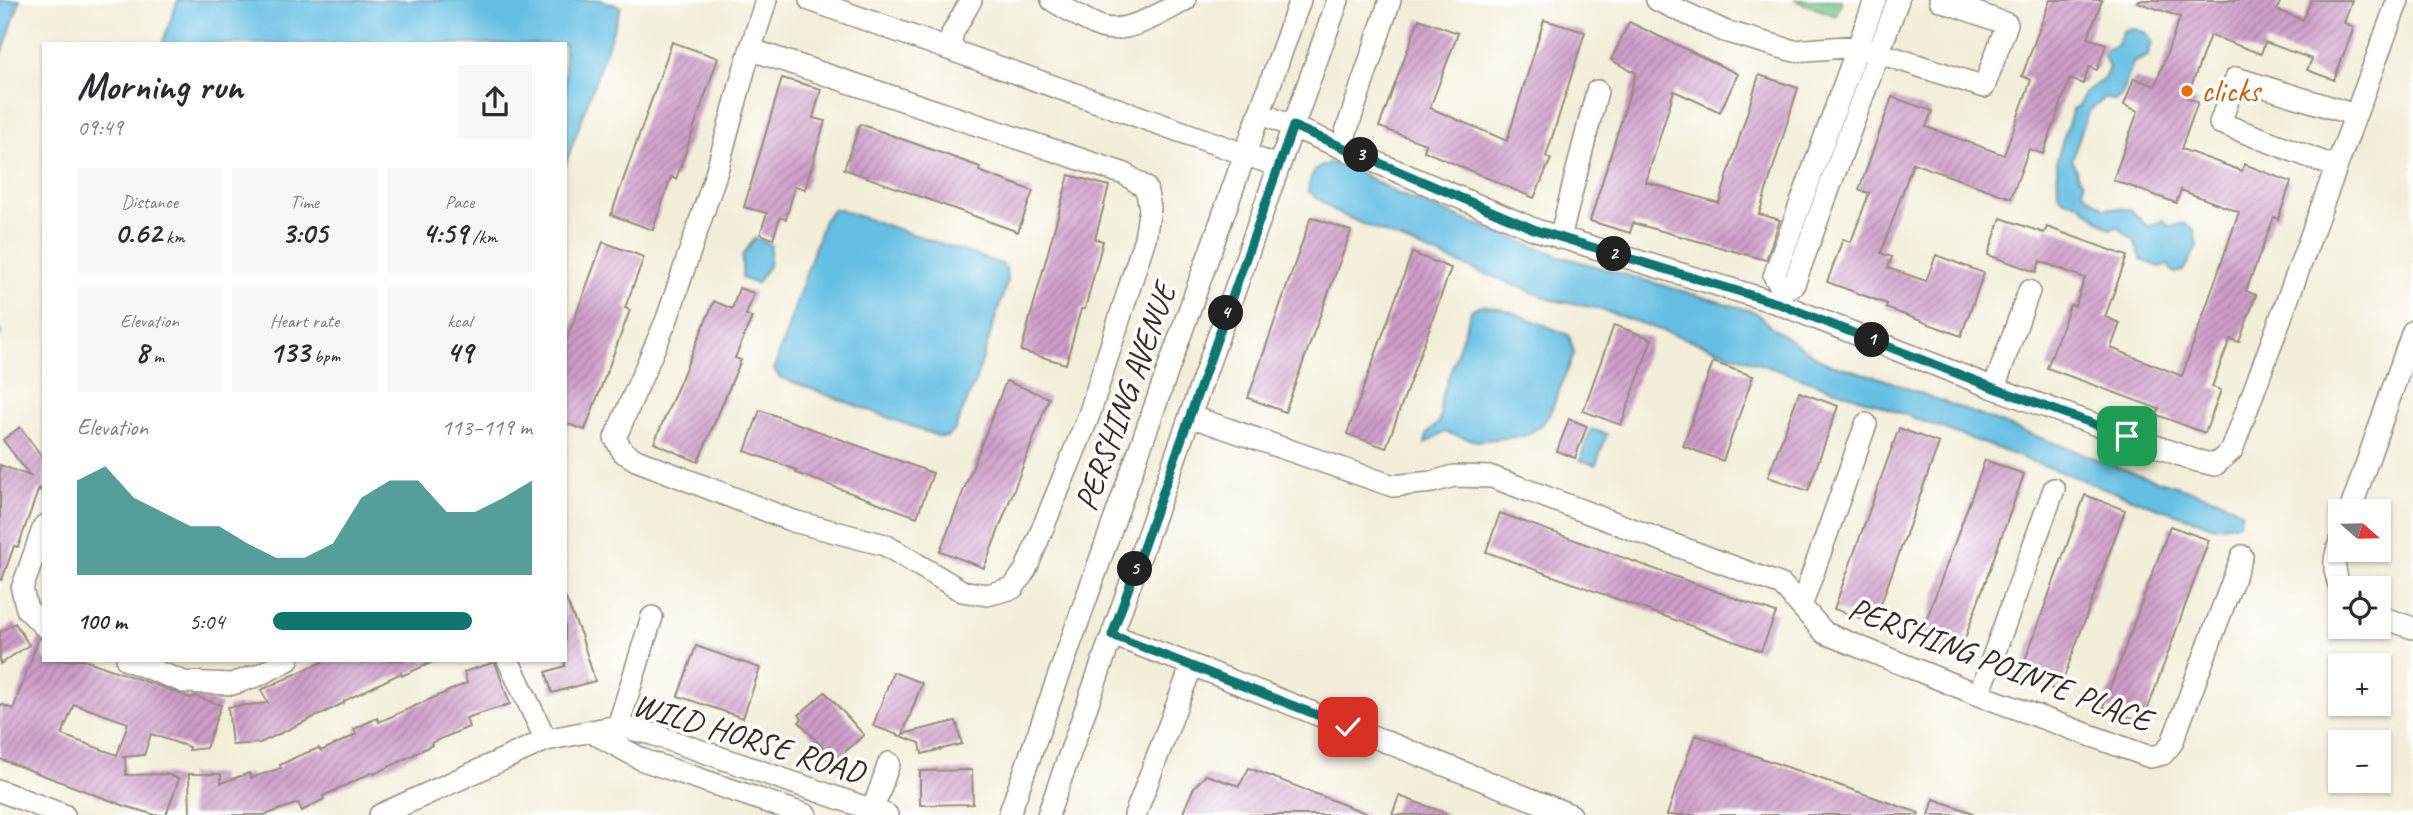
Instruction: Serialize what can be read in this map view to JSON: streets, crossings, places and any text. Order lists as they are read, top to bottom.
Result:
{
  "streets": {
    "street": ["PERSHING AVENUE", "PERSHING POINTE PLACE", "WILD HORSE ROAD"]
  },
  "crossings": [
    ["PERSHING AVENUE", "PERSHING POINTE PLACE"]
  ],
  "places": ["clicks"],
  "north": "right",
  "page": {
    "heading": ["Morning run", "09:49"],
    "pins": [
      "3",
      "2",
      "4",
      "1",
      "5"
    ],
    "stats": [
      ["Distance", "0.62 km"],
      ["Time", "3:05"],
      ["Pace", "4:59 /km"],
      ["Elevation", "8 m"],
      ["Heart rate", "133 bpm"],
      ["kcal", "49"]
    ],
    "chart": ["Elevation", "113–119 m"],
    "map_buttons": ["+", "−"],
    "list": [
      {
        "name": "100 m",
        "note": "5:04"
      }
    ]
  }
}
